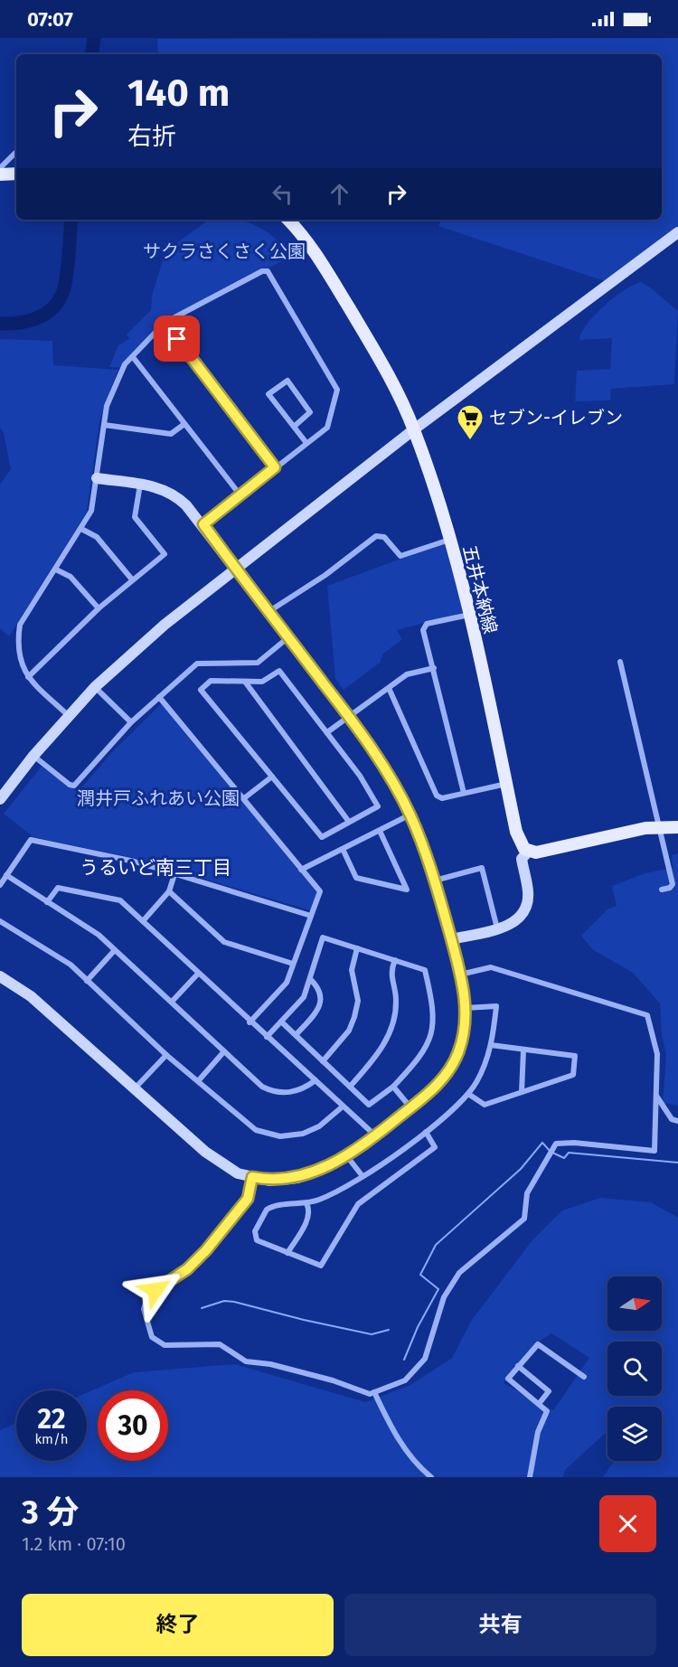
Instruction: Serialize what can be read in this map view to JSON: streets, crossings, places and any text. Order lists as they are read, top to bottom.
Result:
{
  "streets": {
    "main road": ["五井本納線"]
  },
  "districts": ["うるいど南三丁目"],
  "parks": ["サクラさくさく公園", "潤井戸ふれあい公園"],
  "places": {
    "supermarket": ["セブン-イレブン"]
  },
  "north": "right",
  "page": {
    "status": "07:07",
    "turn": ["140 m", "右折"],
    "speed": "22 km/h",
    "limit": "30",
    "heading": ["3 分", "1.2 km · 07:10"],
    "buttons": ["終了", "共有"]
  }
}
